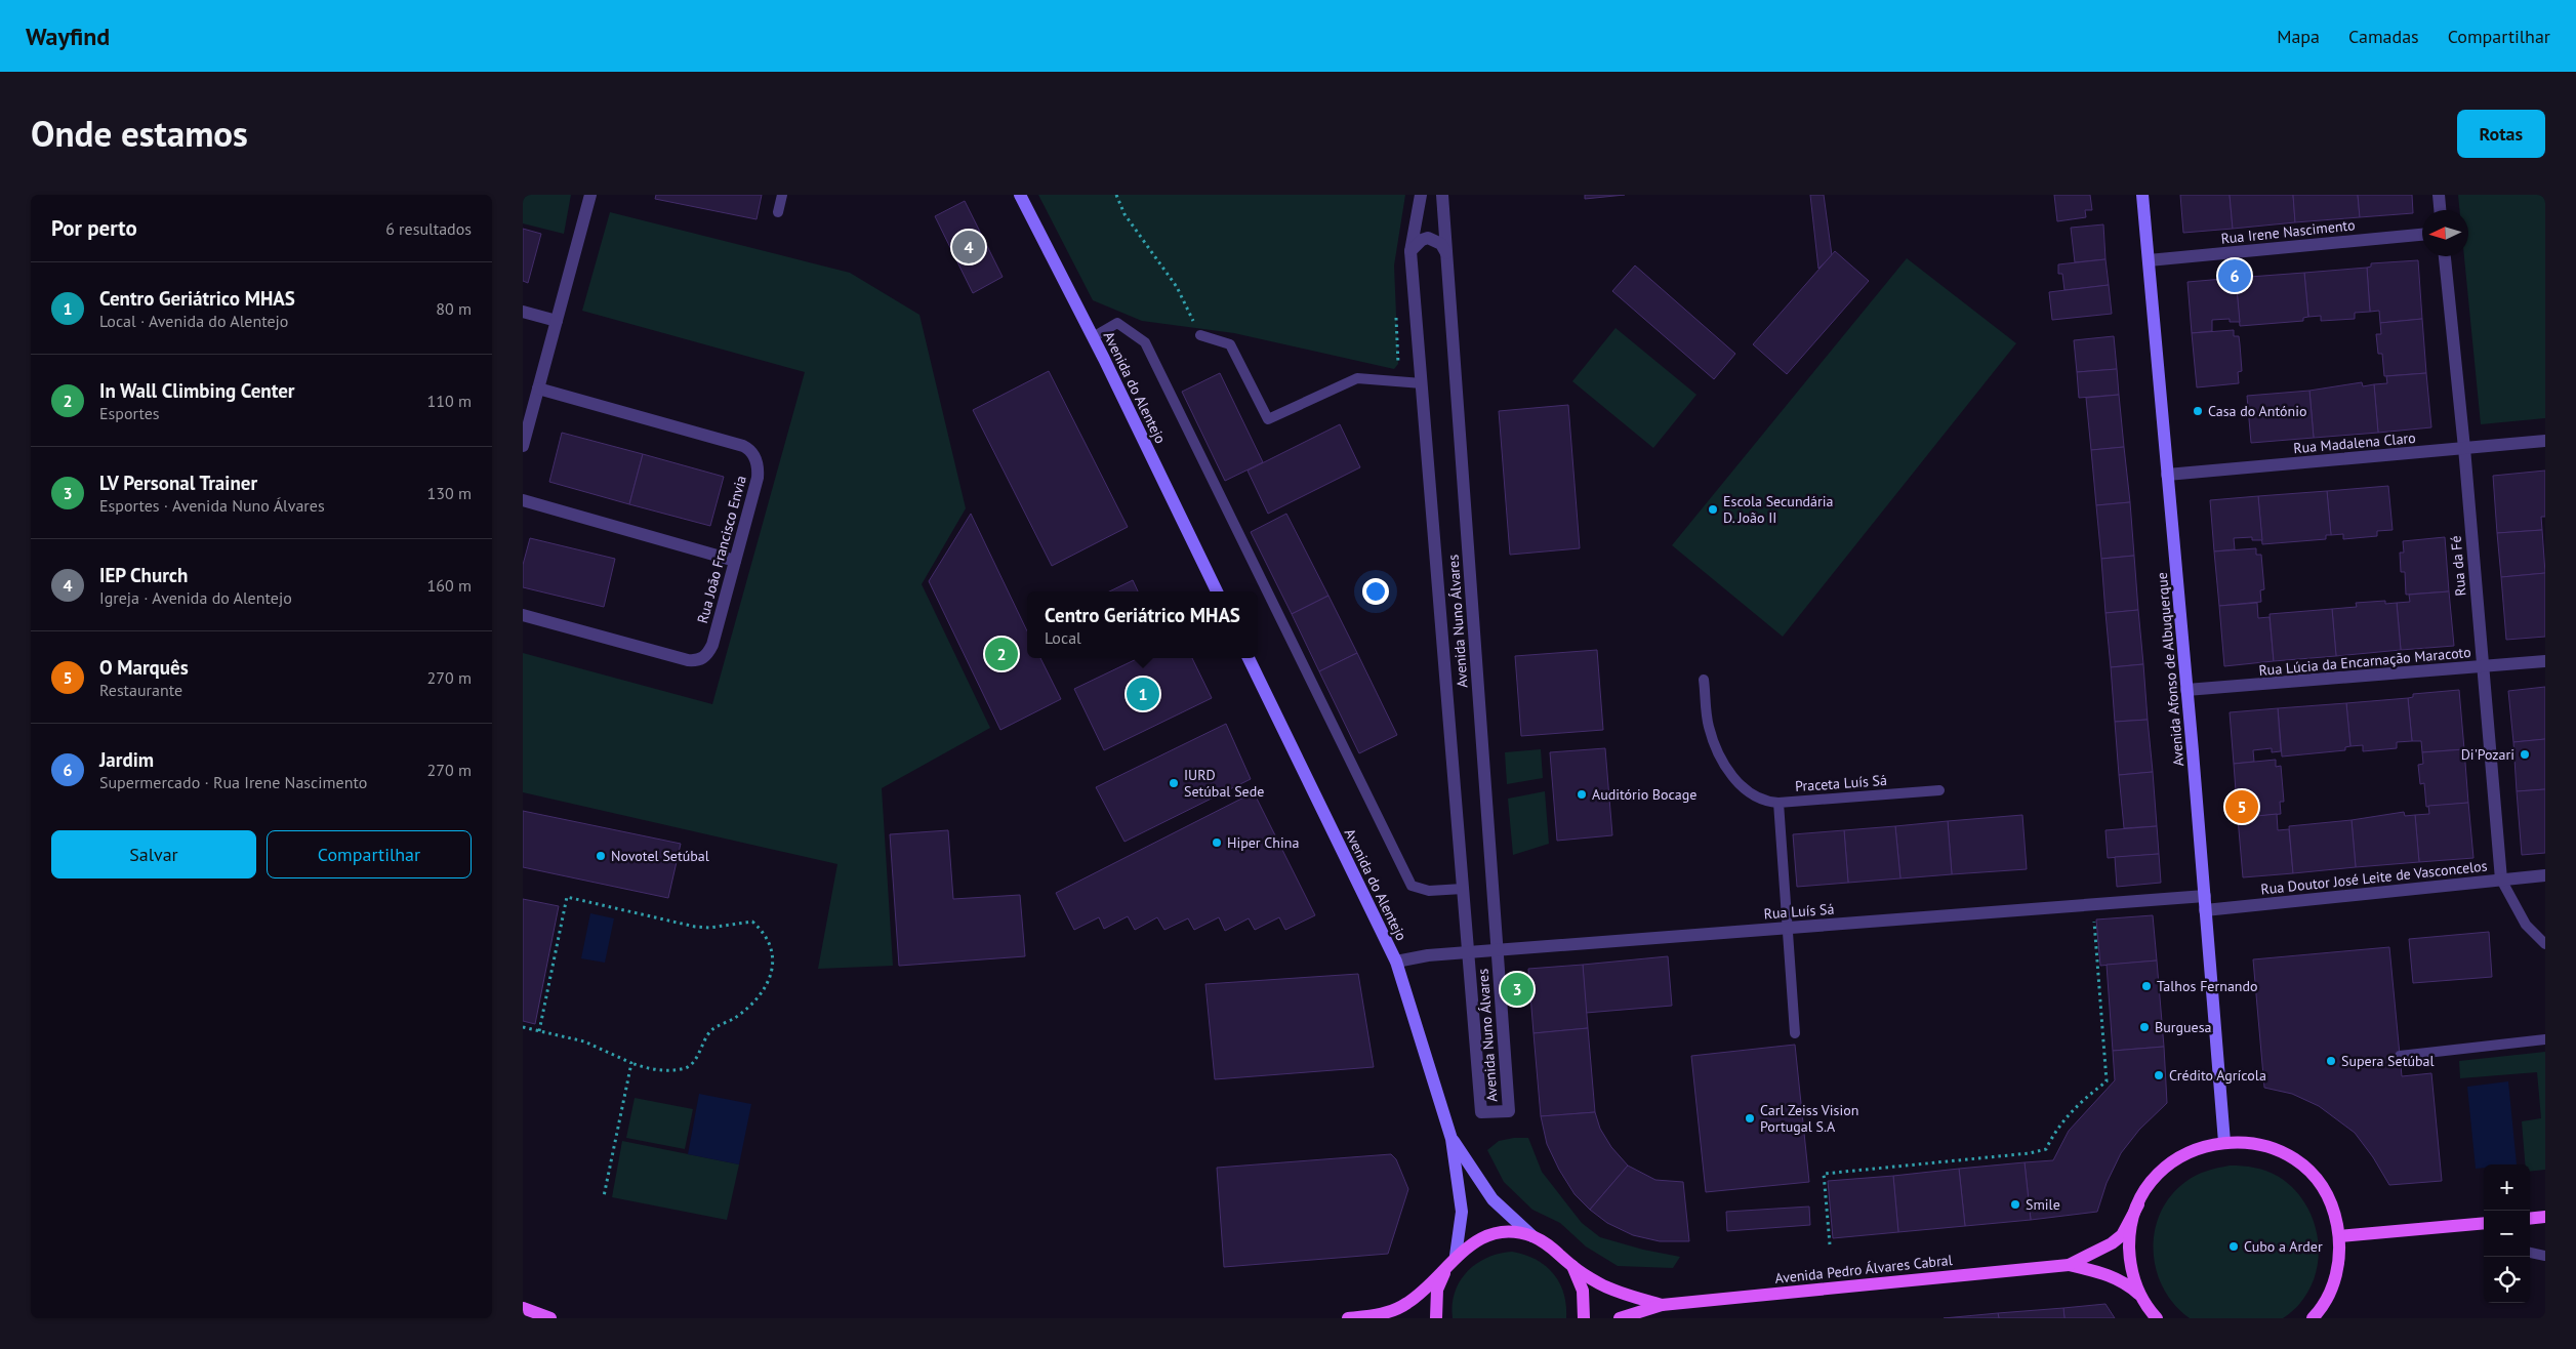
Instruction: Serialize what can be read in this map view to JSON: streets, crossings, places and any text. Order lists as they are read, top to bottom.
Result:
{
  "streets": {
    "main road": ["Avenida do Alentejo", "Avenida Afonso de Albuquerque", "Avenida Pedro Álvares Cabral"],
    "street": [
      "Rua Irene Nascimento",
      "Rua Madalena Claro",
      "Rua João Francisco Envia",
      "Rua da Fé",
      "Avenida Nuno Álvares",
      "Rua Lúcia da Encarnação Maracoto",
      "Rua Doutor José Leite de Vasconcelos",
      "Rua Luís Sá"
    ],
    "lane": ["Praceta Luís Sá"]
  },
  "crossings": [
    ["Rua Irene Nascimento", "Avenida Afonso de Albuquerque"],
    ["Avenida do Alentejo", "Rua Luís Sá"],
    ["Avenida do Alentejo", "Avenida Pedro Álvares Cabral"],
    ["Rua Madalena Claro", "Rua da Fé"],
    ["Rua Madalena Claro", "Avenida Afonso de Albuquerque"],
    ["Rua da Fé", "Rua Lúcia da Encarnação Maracoto"],
    ["Rua da Fé", "Rua Doutor José Leite de Vasconcelos"],
    ["Avenida Nuno Álvares", "Rua Luís Sá"],
    ["Rua Lúcia da Encarnação Maracoto", "Avenida Afonso de Albuquerque"],
    ["Avenida Afonso de Albuquerque", "Rua Doutor José Leite de Vasconcelos"],
    ["Avenida Afonso de Albuquerque", "Rua Luís Sá"],
    ["Praceta Luís Sá", "Rua Luís Sá"]
  ],
  "places": [
    "Casa do António",
    "Escola Secundária D. João II",
    "Di'Pozari",
    "IURD Setúbal Sede",
    "Auditório Bocage",
    "Hiper China",
    "Novotel Setúbal",
    "Talhos Fernando",
    "Burguesa",
    "Supera Setúbal",
    "Crédito Agrícola",
    "Carl Zeiss Vision Portugal S.A",
    "Smile",
    "Cubo a Arder"
  ],
  "north": "left",
  "page": {
    "header": "Wayfind",
    "nav": ["Mapa", "Camadas", "Compartilhar"],
    "title": "Onde estamos",
    "buttons": [
      "Rotas",
      ["Salvar", "Compartilhar"]
    ],
    "heading": ["Por perto", "6 resultados"],
    "pins": [
      "4",
      "6",
      "2",
      "1",
      "5",
      "3"
    ],
    "list": [
      {
        "mark": "1",
        "name": "Centro Geriátrico MHAS",
        "note": "Local · Avenida do Alentejo",
        "value": "80 m"
      },
      {
        "mark": "2",
        "name": "In Wall Climbing Center",
        "note": "Esportes",
        "value": "110 m"
      },
      {
        "mark": "3",
        "name": "LV Personal Trainer",
        "note": "Esportes · Avenida Nuno Álvares",
        "value": "130 m"
      },
      {
        "mark": "4",
        "name": "IEP Church",
        "note": "Igreja · Avenida do Alentejo",
        "value": "160 m"
      },
      {
        "mark": "5",
        "name": "O Marquês",
        "note": "Restaurante",
        "value": "270 m"
      },
      {
        "mark": "6",
        "name": "Jardim",
        "note": "Supermercado · Rua Irene Nascimento",
        "value": "270 m"
      }
    ],
    "popup": ["Centro Geriátrico MHAS", "Local"],
    "map_buttons": ["+", "−"]
  }
}
